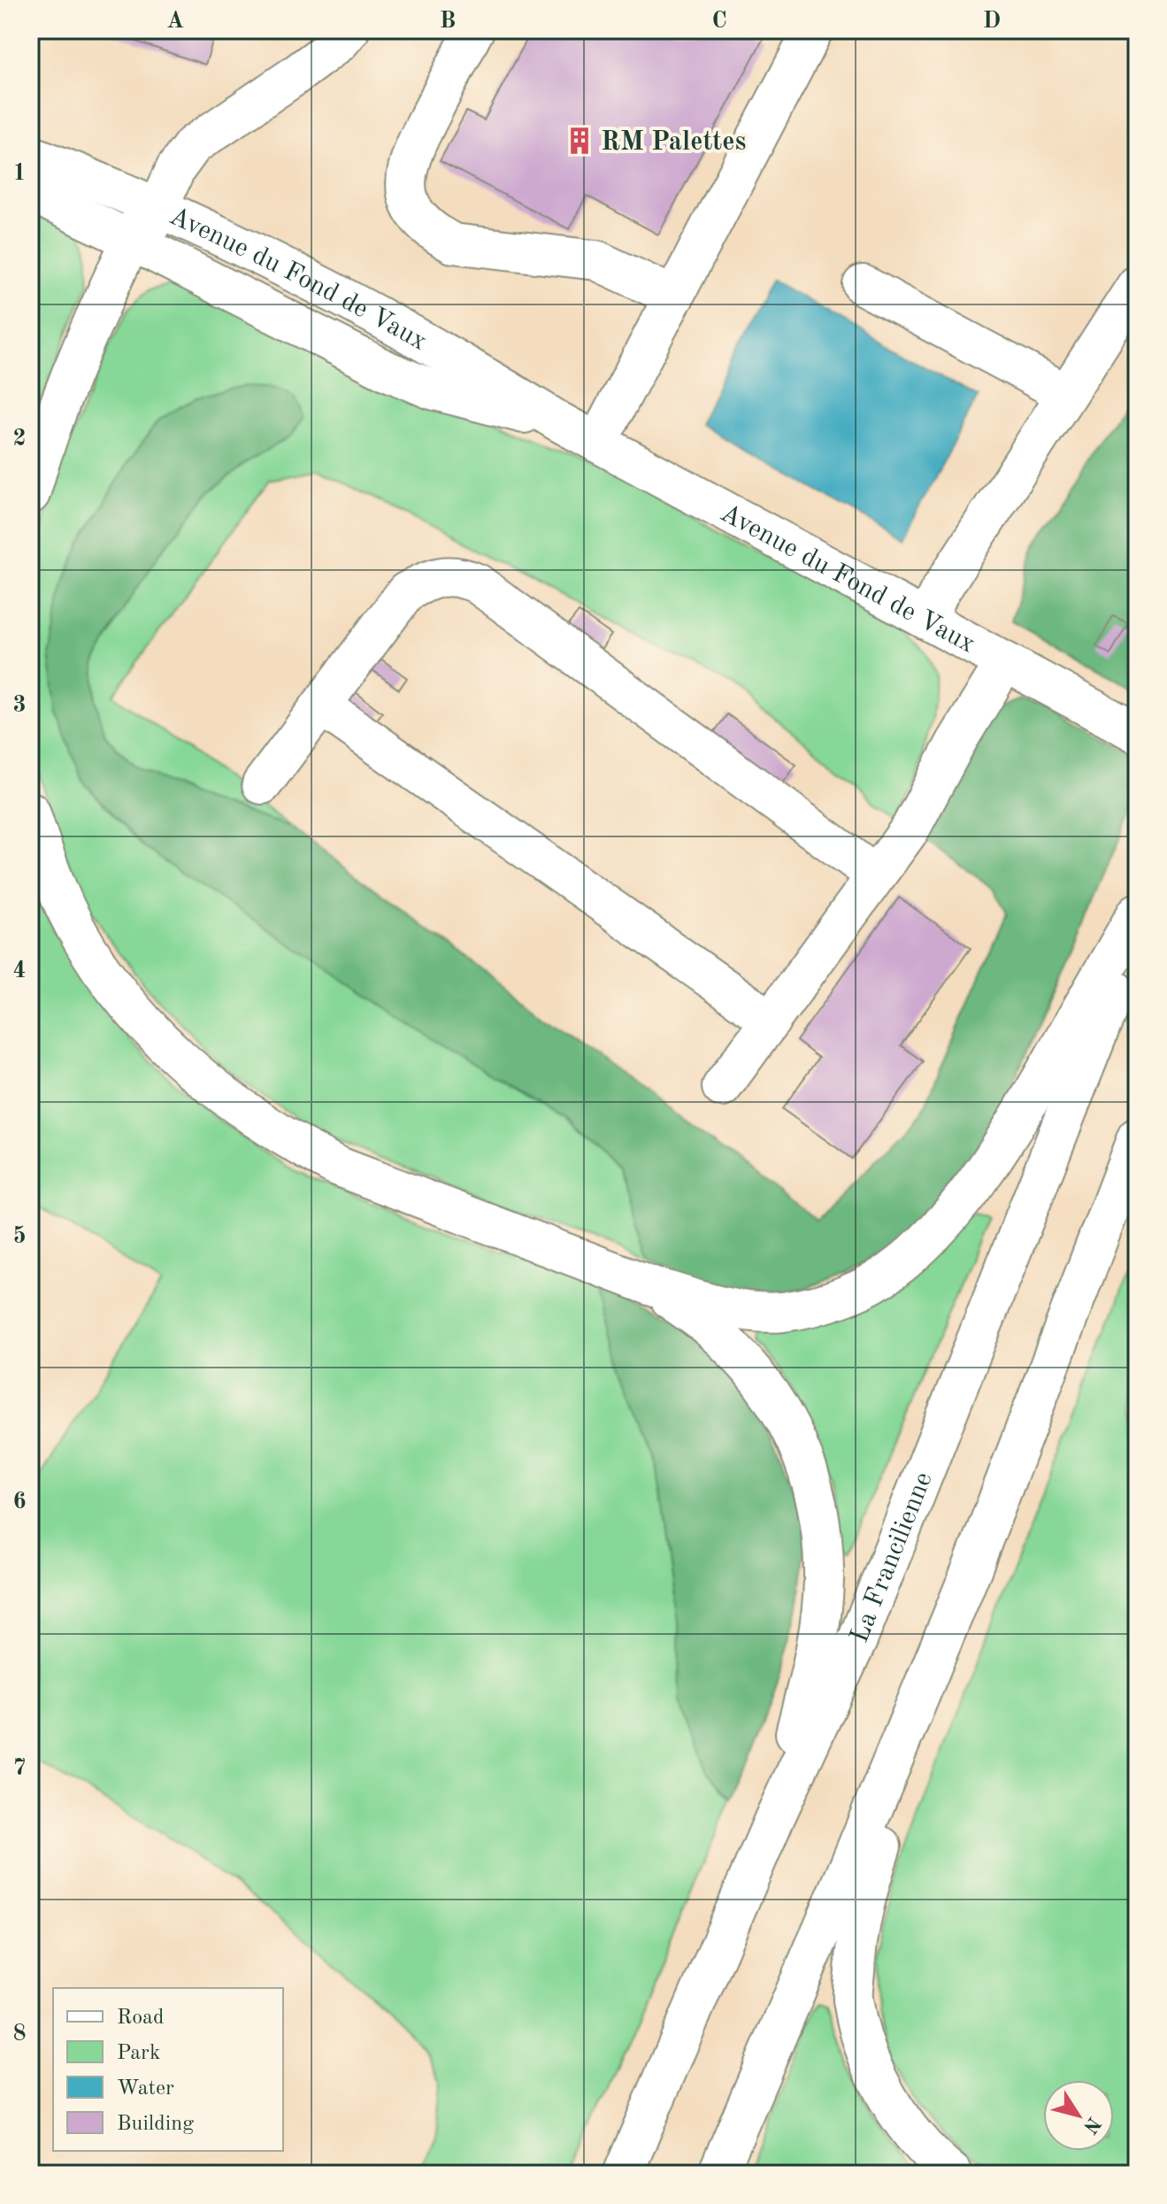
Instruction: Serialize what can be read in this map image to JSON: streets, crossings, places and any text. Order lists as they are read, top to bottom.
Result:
{
  "streets": {
    "main road": ["Avenue du Fond de Vaux", "La Francilienne"]
  },
  "places": {
    "building": ["RM Palettes"]
  },
  "legend": [
    "Road",
    "Park",
    "Water",
    "Building"
  ],
  "north": "bottom right",
  "grid": {
    "columns": [
      "A",
      "B",
      "C",
      "D"
    ],
    "rows": [
      "1",
      "2",
      "3",
      "4",
      "5",
      "6",
      "7",
      "8"
    ]
  }
}
